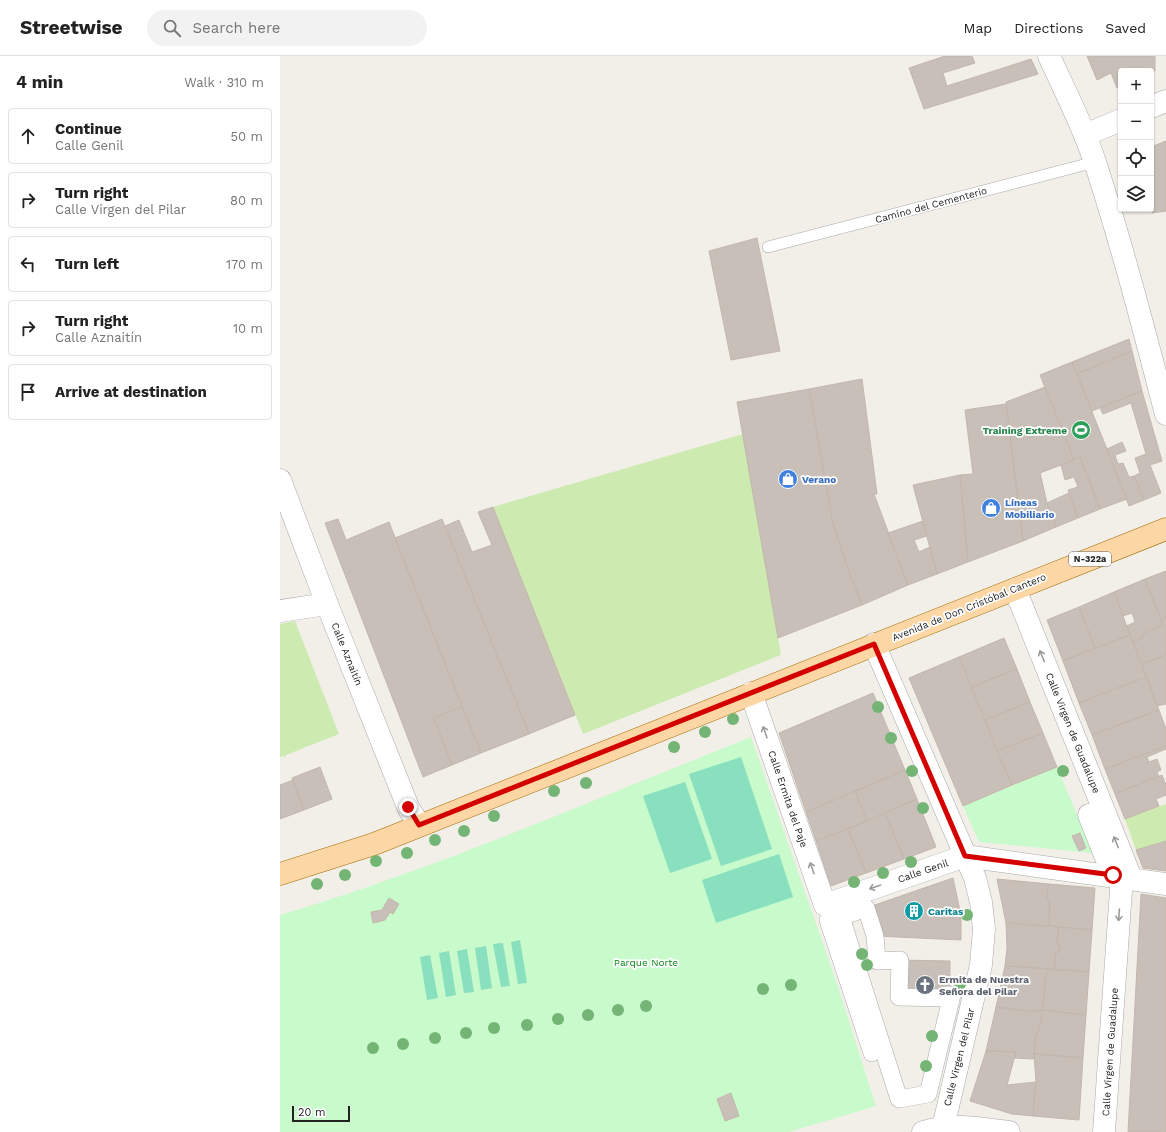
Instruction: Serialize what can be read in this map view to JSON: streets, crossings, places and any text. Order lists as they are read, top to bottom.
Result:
{
  "streets": {
    "main road": ["N-322a", "Avenida de Don Cristóbal Cantero"],
    "street": [
      "Calle Aznaitín",
      "Calle Virgen de Guadalupe",
      "Calle Ermita del Paje",
      "Calle Genil",
      "Calle Virgen del Pilar"
    ],
    "lane": ["Camino del Cementerio"]
  },
  "crossings": [
    ["Avenida de Don Cristóbal Cantero", "Calle Aznaitín"],
    ["Avenida de Don Cristóbal Cantero", "Calle Virgen de Guadalupe"],
    ["Avenida de Don Cristóbal Cantero", "Calle Ermita del Paje"],
    ["Avenida de Don Cristóbal Cantero", "Calle Virgen del Pilar"],
    ["Calle Virgen de Guadalupe", "Calle Genil"],
    ["Calle Ermita del Paje", "Calle Genil"],
    ["Calle Genil", "Calle Virgen del Pilar"]
  ],
  "one_way": ["Calle Virgen de Guadalupe", "Calle Ermita del Paje", "Calle Genil"],
  "parks": ["Parque Norte"],
  "places": {
    "sports": ["Training Extreme"],
    "shop": ["Verano", "Líneas Mobiliario"],
    "building": ["Caritas"],
    "church": ["Ermita de Nuestra Señora del Pilar"]
  },
  "scale_bar": "20 m",
  "page": {
    "header": "Streetwise",
    "search": "Search here",
    "nav": ["Map", "Directions", "Saved"],
    "heading": ["4 min", "Walk · 310 m"],
    "map_buttons": ["+", "−"],
    "list": [
      ["Continue", "Calle Genil", "50 m"],
      ["Turn right", "Calle Virgen del Pilar", "80 m"],
      ["Turn left", "170 m"],
      ["Turn right", "Calle Aznaitín", "10 m"],
      "Arrive at destination"
    ],
    "scale": "20 m"
  }
}
